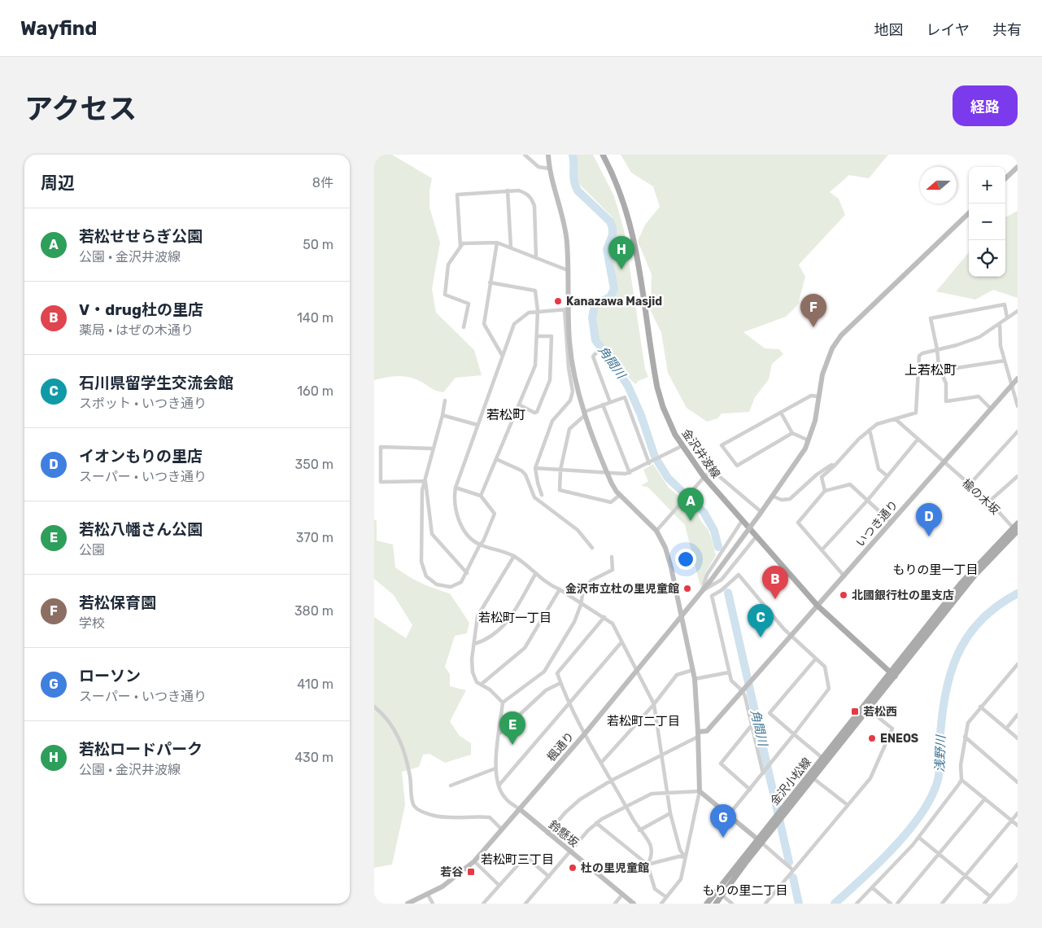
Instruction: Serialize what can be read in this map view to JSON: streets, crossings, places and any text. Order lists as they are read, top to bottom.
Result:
{
  "streets": {
    "main road": ["金沢井波線", "金沢小松線"],
    "street": [
      "楡の木坂",
      "いつき通り",
      "楓通り",
      "鈴懸坂"
    ]
  },
  "crossings": [
    ["金沢井波線", "いつき通り"],
    ["金沢井波線", "金沢小松線"],
    ["楡の木坂", "いつき通り"],
    ["楡の木坂", "金沢小松線"],
    ["楓通り", "鈴懸坂"]
  ],
  "districts": [
    "上若松町",
    "若松町",
    "もりの里一丁目",
    "若松町一丁目",
    "若松町二丁目",
    "若松町三丁目",
    "もりの里二丁目"
  ],
  "water": ["角間川", "浅野川"],
  "places": {
    "other": [
      "Kanazawa Masjid",
      "金沢市立杜の里児童館",
      "北國銀行杜の里支店",
      "ENEOS",
      "杜の里児童館"
    ],
    "transit": ["若松西", "若谷"]
  },
  "north": "left",
  "page": {
    "header": "Wayfind",
    "nav": ["地図", "レイヤ", "共有"],
    "title": "アクセス",
    "buttons": "経路",
    "heading": ["周辺", "8件"],
    "map_buttons": ["+", "−"],
    "list": [
      {
        "mark": "A",
        "name": "若松せせらぎ公園",
        "note": "公園 · 金沢井波線",
        "value": "50 m"
      },
      {
        "mark": "B",
        "name": "V・drug杜の里店",
        "note": "薬局 · はぜの木通り",
        "value": "140 m"
      },
      {
        "mark": "C",
        "name": "石川県留学生交流会館",
        "note": "スポット · いつき通り",
        "value": "160 m"
      },
      {
        "mark": "D",
        "name": "イオンもりの里店",
        "note": "スーパー · いつき通り",
        "value": "350 m"
      },
      {
        "mark": "E",
        "name": "若松八幡さん公園",
        "note": "公園",
        "value": "370 m"
      },
      {
        "mark": "F",
        "name": "若松保育園",
        "note": "学校",
        "value": "380 m"
      },
      {
        "mark": "G",
        "name": "ローソン",
        "note": "スーパー · いつき通り",
        "value": "410 m"
      },
      {
        "mark": "H",
        "name": "若松ロードパーク",
        "note": "公園 · 金沢井波線",
        "value": "430 m"
      }
    ],
    "pins": [
      "H",
      "F",
      "A",
      "D",
      "B",
      "C",
      "E",
      "G"
    ]
  }
}
